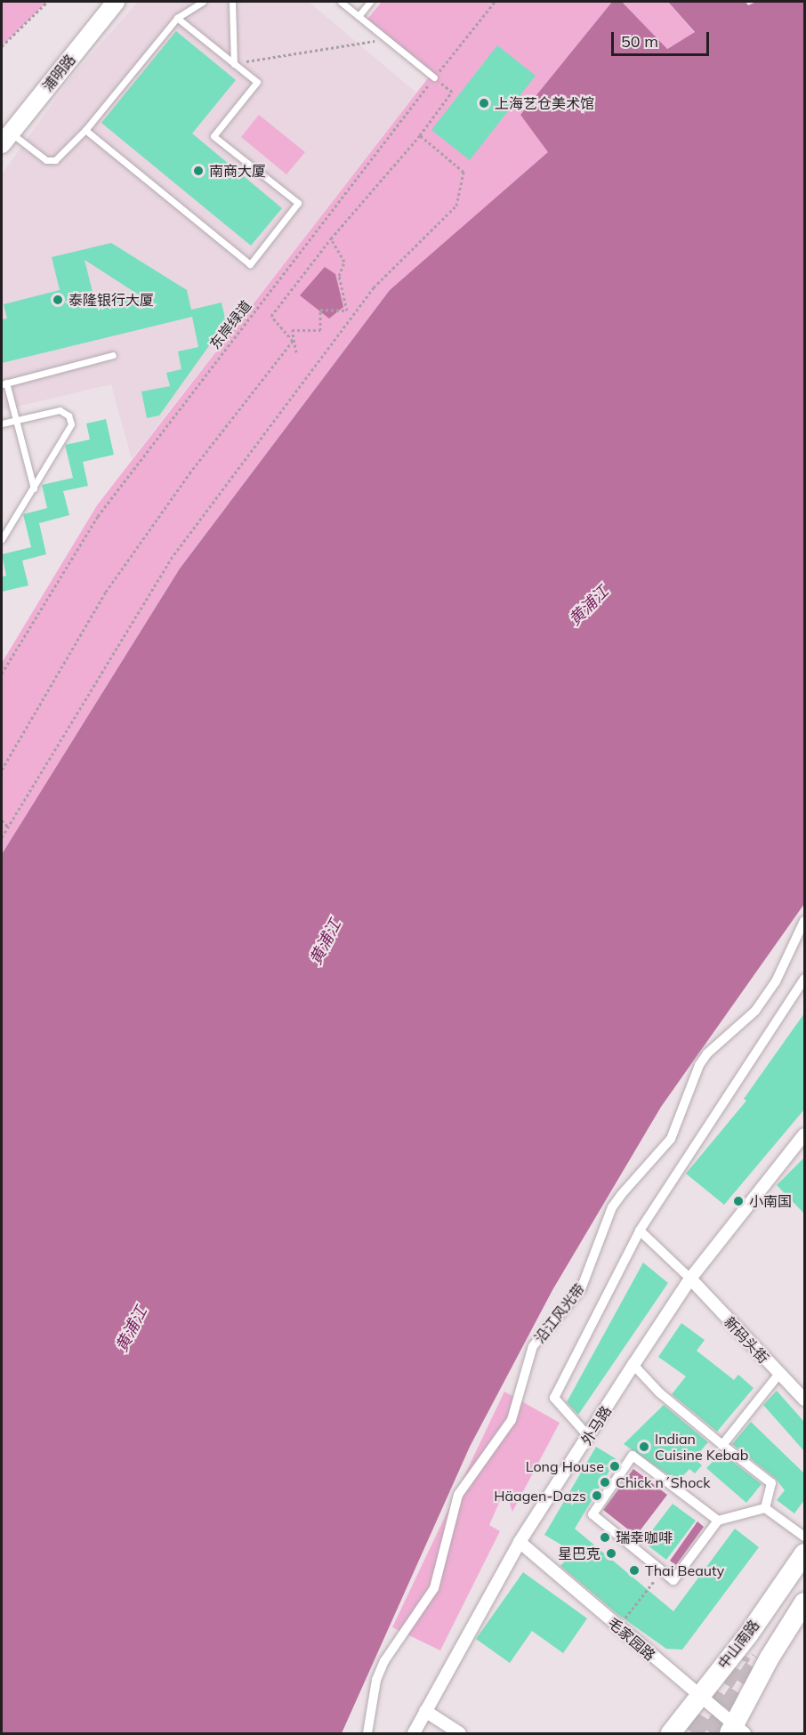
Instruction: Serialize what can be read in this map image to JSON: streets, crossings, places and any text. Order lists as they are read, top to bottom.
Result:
{
  "streets": {
    "main road": ["浦明路", "中山南路"],
    "street": [
      "沿江风光带",
      "新码头街",
      "外马路",
      "毛家园路"
    ],
    "path": ["东岸绿道"]
  },
  "crossings": [
    ["新码头街", "外马路"],
    ["外马路", "毛家园路"],
    ["毛家园路", "中山南路"]
  ],
  "water": ["黄浦江"],
  "places": [
    "上海艺仓美术馆",
    "南商大厦",
    "泰隆银行大厦",
    "小南国",
    "Indian Cuisine Kebab",
    "Long House",
    "Chick n´Shock",
    "Häagen-Dazs",
    "瑞幸咖啡",
    "星巴克",
    "Thai Beauty"
  ],
  "scale_bar": "50 m"
}
